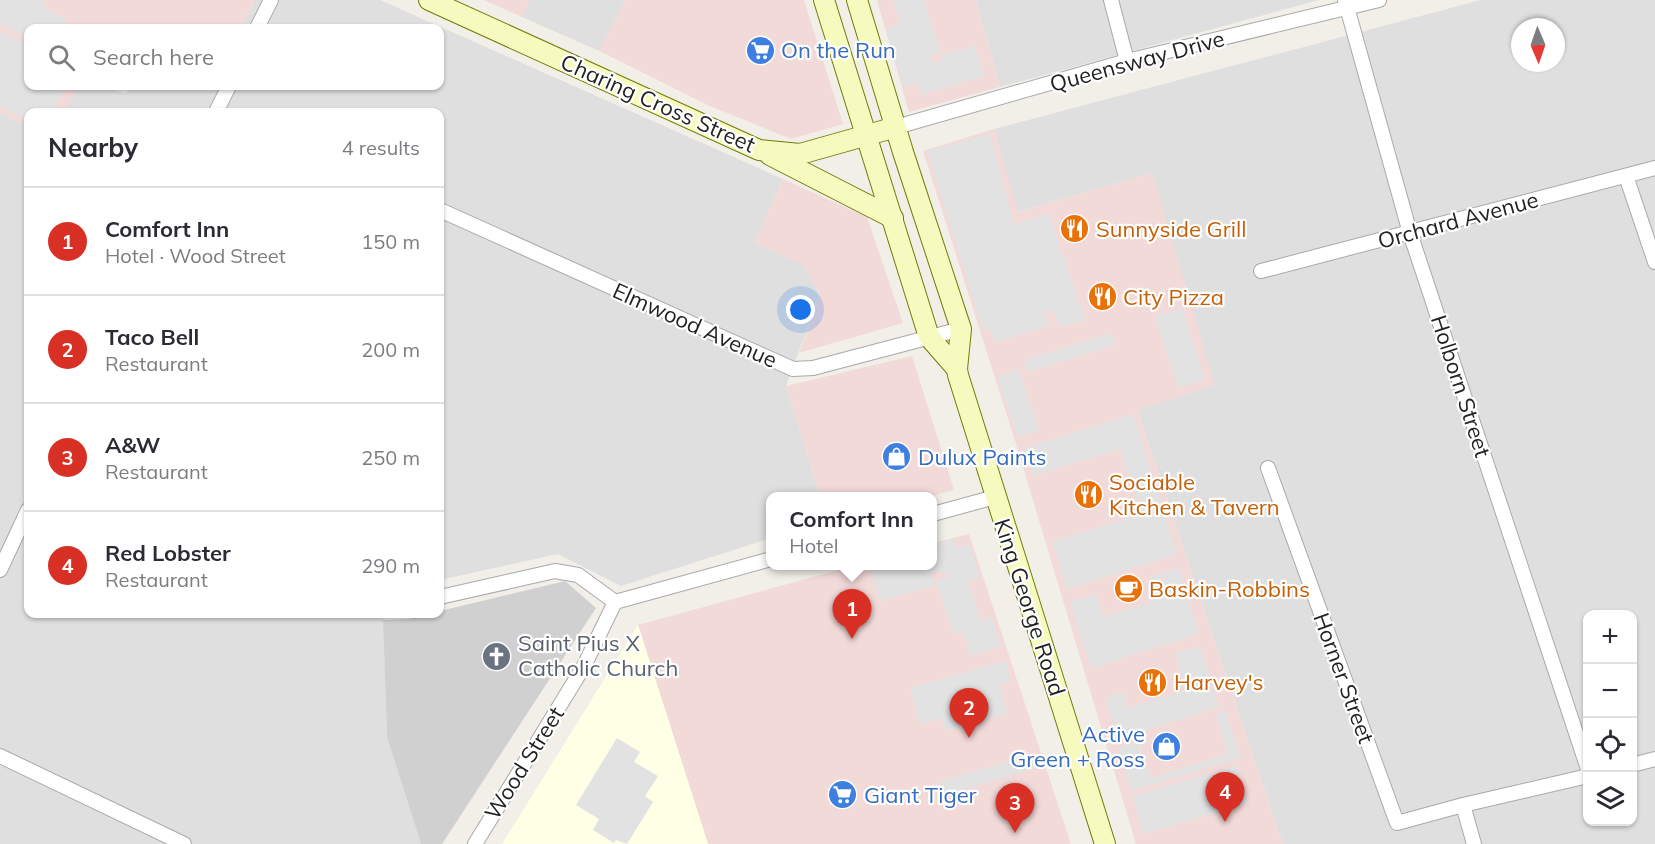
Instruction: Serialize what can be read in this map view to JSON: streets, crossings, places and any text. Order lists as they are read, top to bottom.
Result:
{
  "streets": {
    "main road": ["Charing Cross Street", "King George Road"],
    "street": [
      "Queensway Drive",
      "Orchard Avenue",
      "Elmwood Avenue",
      "Holborn Street",
      "Horner Street",
      "Wood Street"
    ]
  },
  "crossings": [
    ["Queensway Drive", "Charing Cross Street"],
    ["Queensway Drive", "Holborn Street"],
    ["Queensway Drive", "King George Road"],
    ["Charing Cross Street", "King George Road"],
    ["Orchard Avenue", "Holborn Street"],
    ["Elmwood Avenue", "King George Road"]
  ],
  "places": {
    "supermarket": ["On the Run", "Giant Tiger"],
    "restaurant": [
      "Sunnyside Grill",
      "City Pizza",
      "Sociable Kitchen & Tavern",
      "Harvey's"
    ],
    "shop": ["Dulux Paints", "Active Green + Ross"],
    "cafe": ["Baskin-Robbins"],
    "church": ["Saint Pius X Catholic Church"]
  },
  "north": "bottom",
  "page": {
    "search": "Search here",
    "heading": ["Nearby", "4 results"],
    "list": [
      {
        "mark": "1",
        "name": "Comfort Inn",
        "note": "Hotel · Wood Street",
        "value": "150 m"
      },
      {
        "mark": "2",
        "name": "Taco Bell",
        "note": "Restaurant",
        "value": "200 m"
      },
      {
        "mark": "3",
        "name": "A&W",
        "note": "Restaurant",
        "value": "250 m"
      },
      {
        "mark": "4",
        "name": "Red Lobster",
        "note": "Restaurant",
        "value": "290 m"
      }
    ],
    "popup": ["Comfort Inn", "Hotel"],
    "pins": [
      "1",
      "2",
      "4",
      "3"
    ],
    "map_buttons": ["+", "−"]
  }
}
